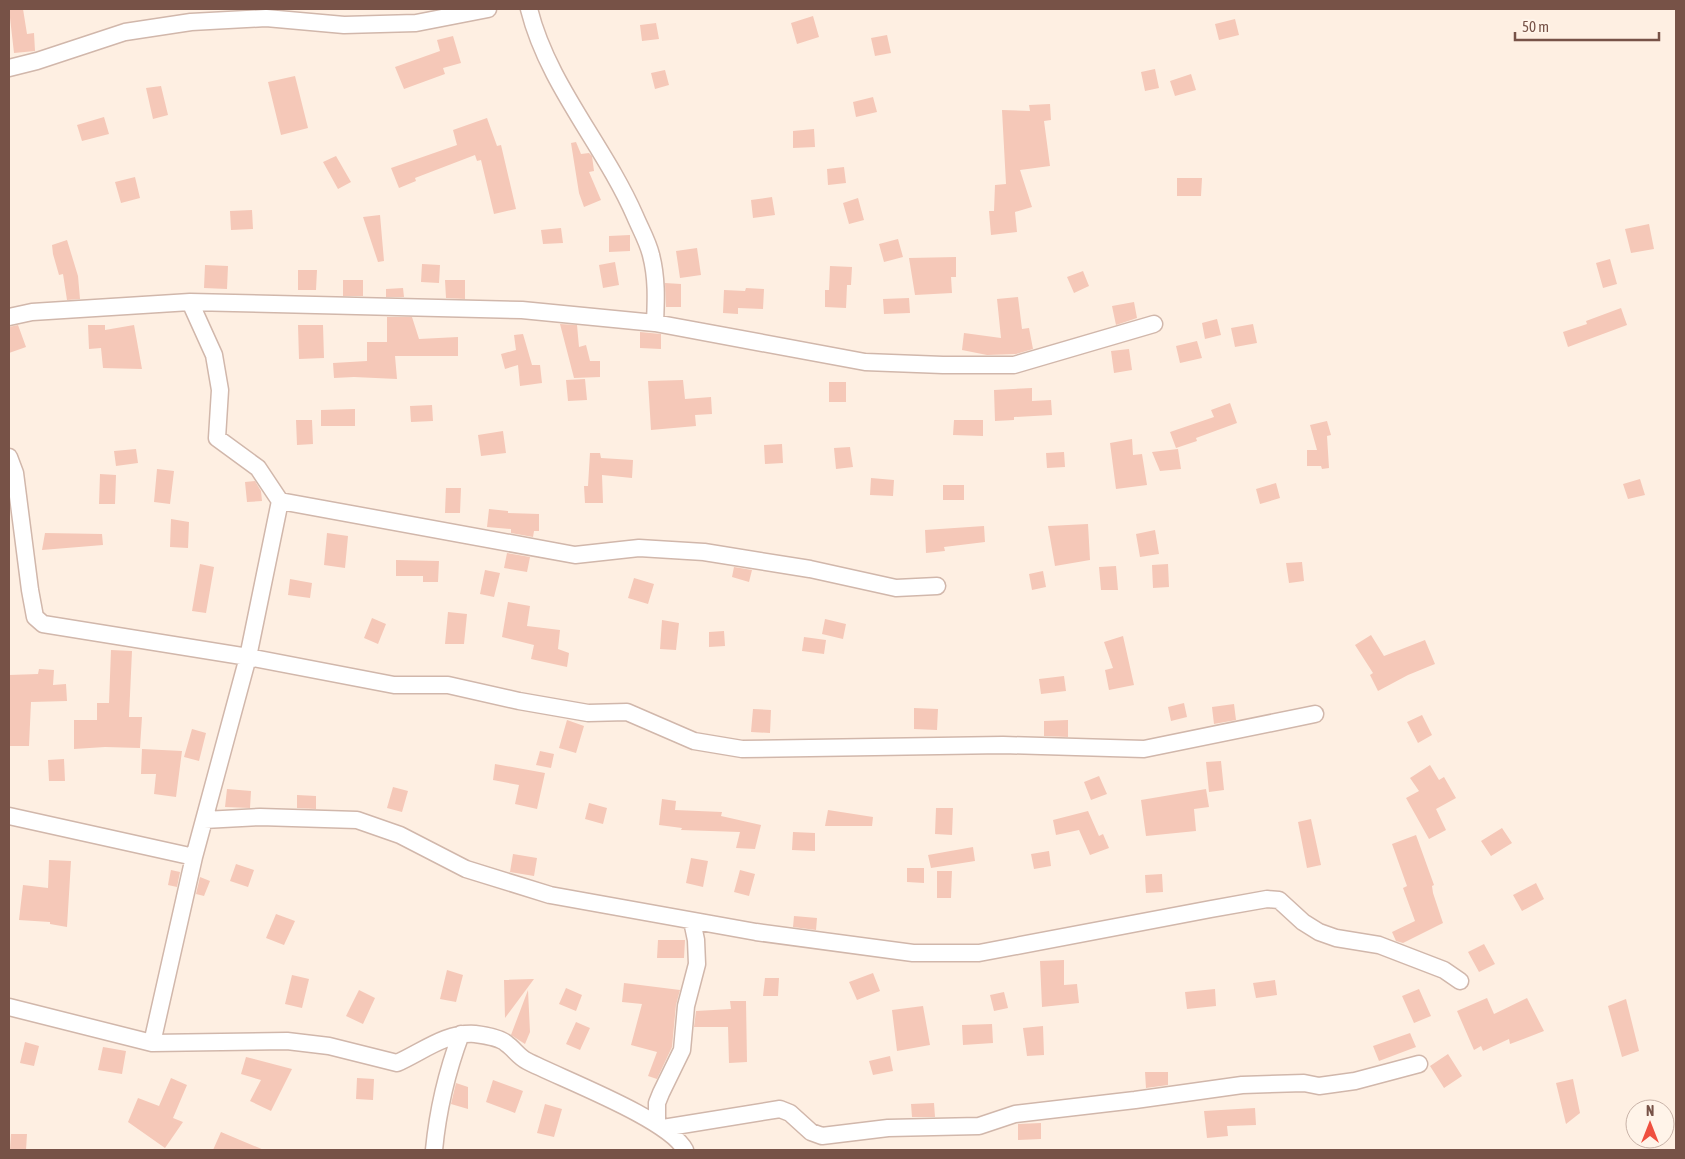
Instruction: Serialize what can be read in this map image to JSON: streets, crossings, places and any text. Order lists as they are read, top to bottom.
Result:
{
  "scale_bar": "50 m",
  "north": "top"
}
